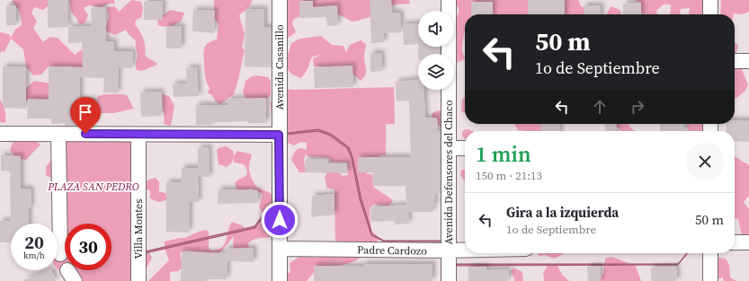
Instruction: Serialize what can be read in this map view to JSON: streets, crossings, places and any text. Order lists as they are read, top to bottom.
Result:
{
  "streets": {
    "street": [
      "Avenida Casanillo",
      "Avenida Defensores del Chaco",
      "Villa Montes",
      "Padre Cardozo"
    ]
  },
  "crossings": [
    ["Avenida Casanillo", "Padre Cardozo"],
    ["Avenida Defensores del Chaco", "Padre Cardozo"]
  ],
  "parks": ["PLAZA SAN PEDRO"],
  "page": {
    "turn": ["50 m", "1o de Septiembre"],
    "heading": ["1 min", "150 m · 21:13"],
    "list": [
      {
        "name": "Gira a la izquierda",
        "note": "1o de Septiembre",
        "value": "50 m"
      }
    ],
    "speed": "20 km/h",
    "limit": "30"
  }
}
